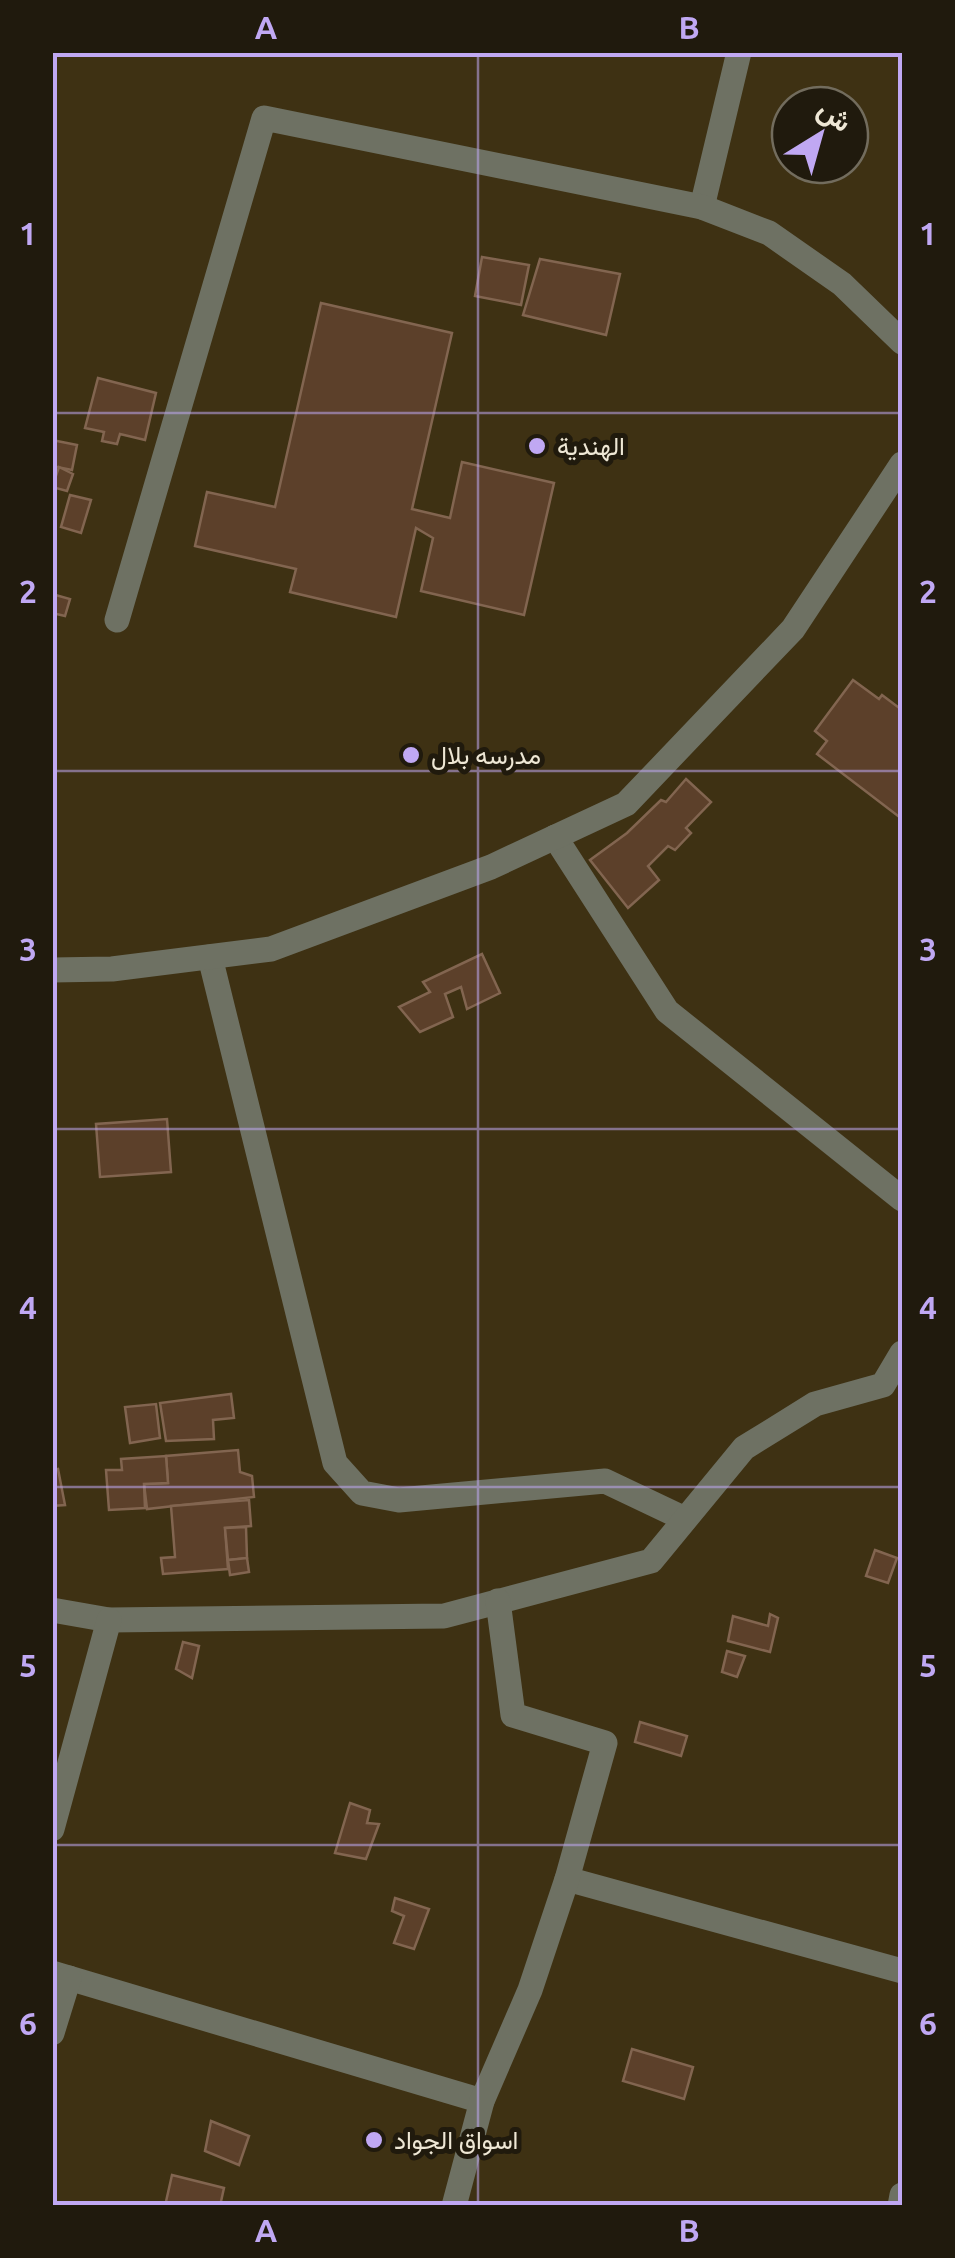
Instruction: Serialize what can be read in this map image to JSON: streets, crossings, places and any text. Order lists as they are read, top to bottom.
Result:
{
  "places": ["الهندية", "مدرسه بلال", "اسواق الجواد"],
  "north": "top right",
  "grid": {
    "columns": ["A", "B"],
    "rows": [
      "1",
      "2",
      "3",
      "4",
      "5",
      "6"
    ]
  }
}
